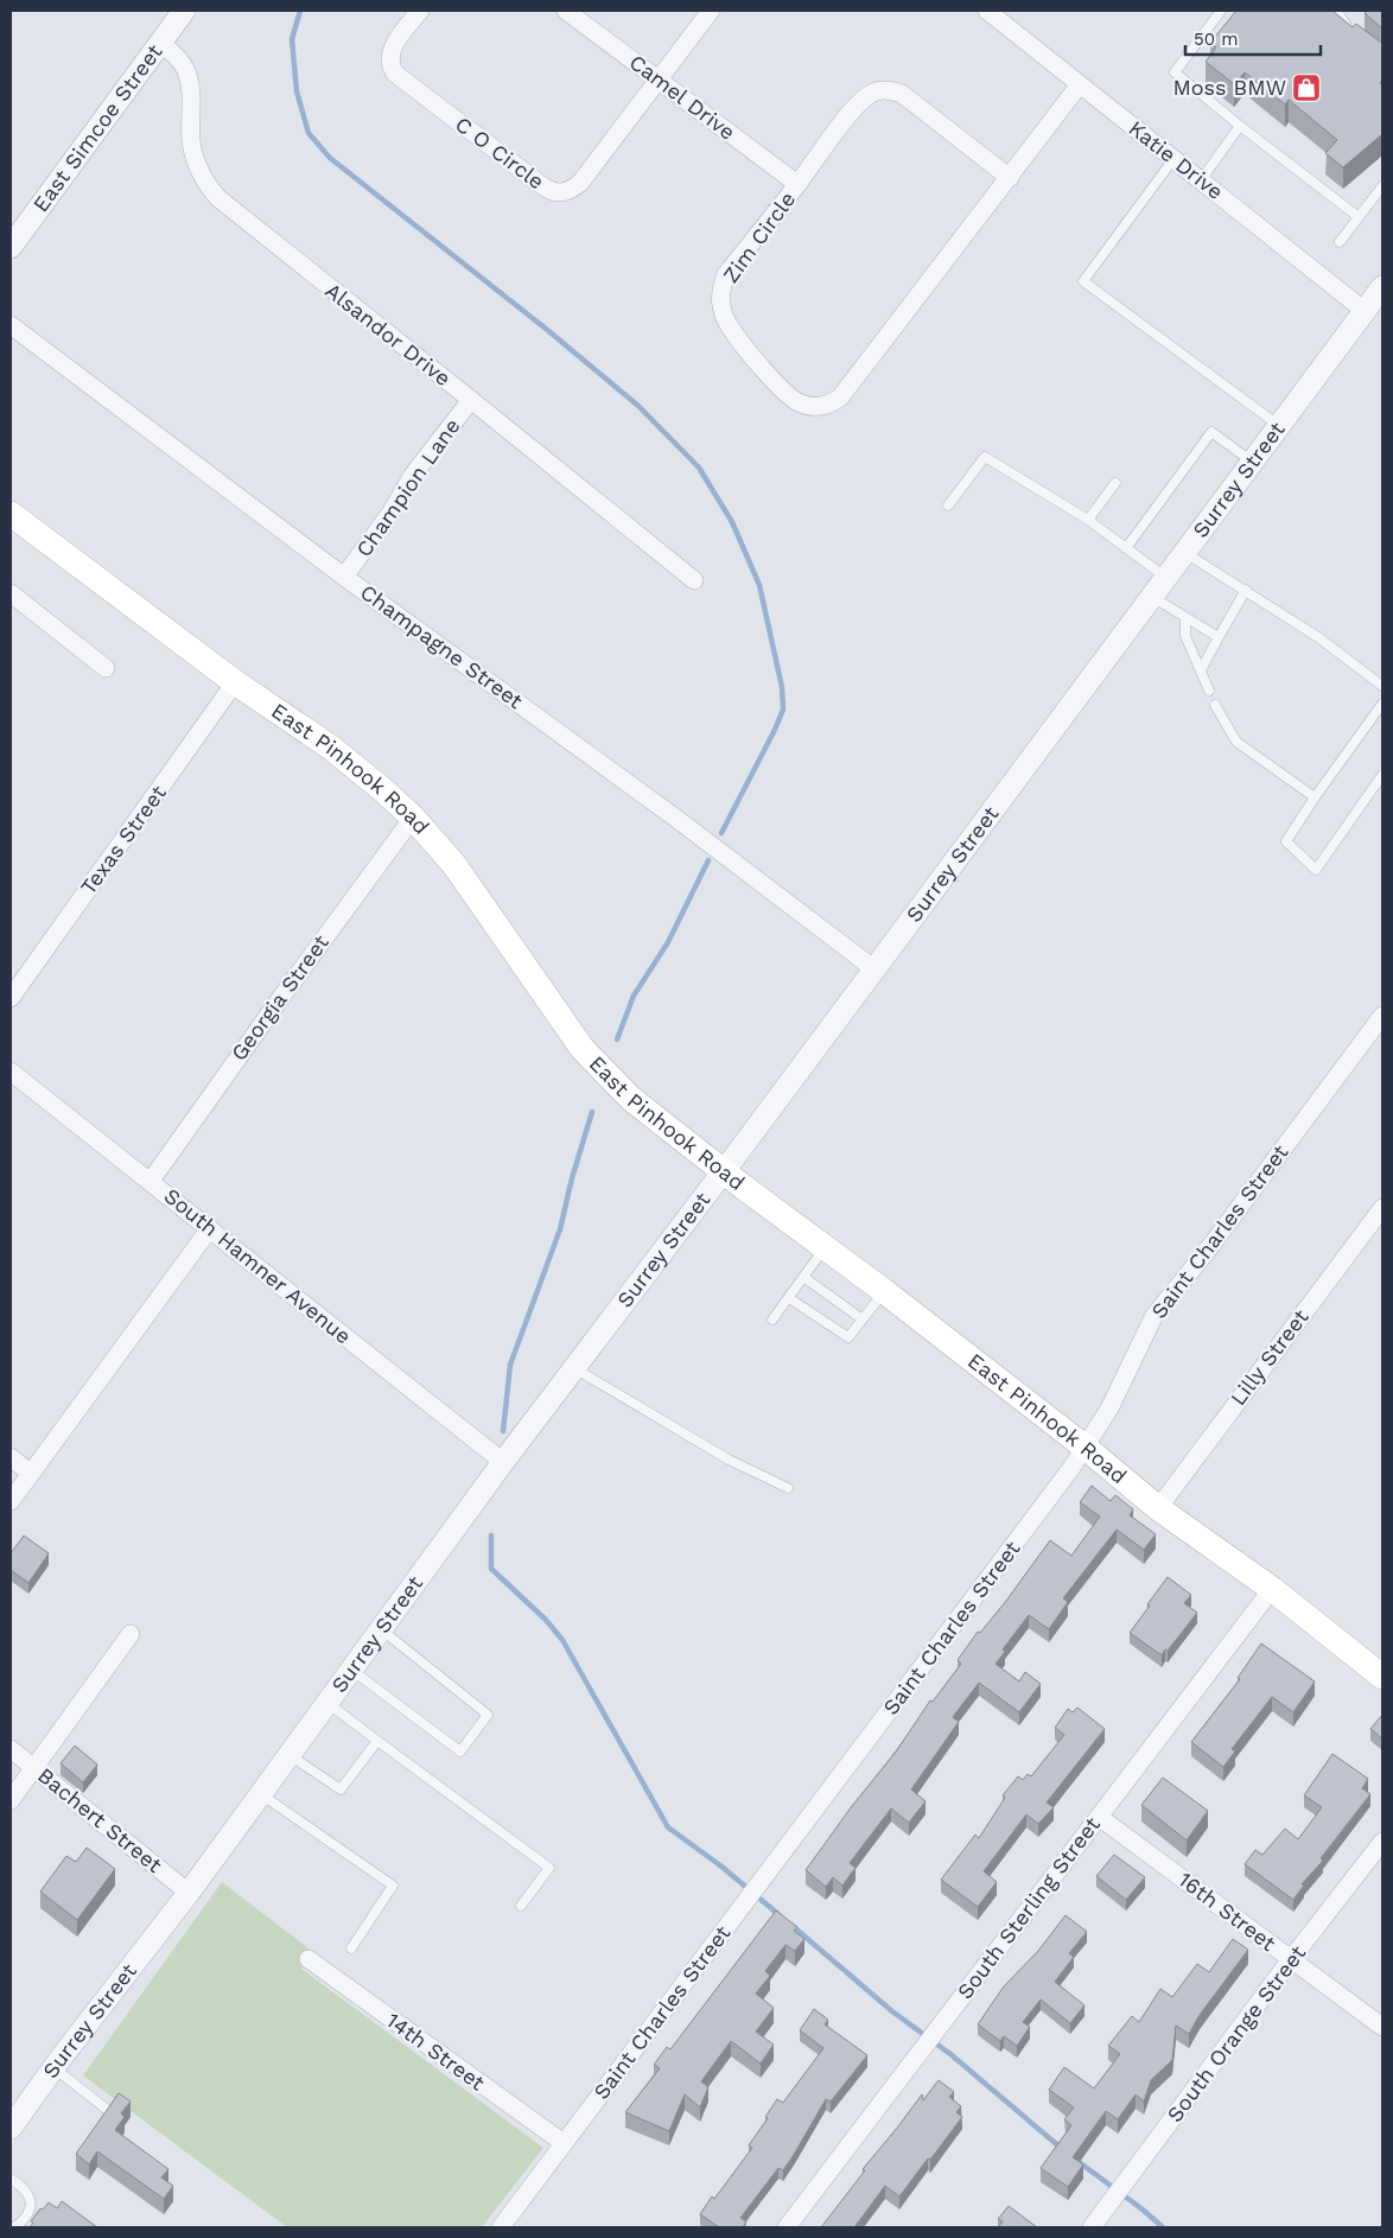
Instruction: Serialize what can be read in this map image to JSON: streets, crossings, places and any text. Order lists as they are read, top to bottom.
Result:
{
  "streets": {
    "main road": ["East Pinhook Road"],
    "street": [
      "Camel Drive",
      "East Simcoe Street",
      "C O Circle",
      "Katie Drive",
      "Zim Circle",
      "Alsandor Drive",
      "Surrey Street",
      "Champion Lane",
      "Champagne Street",
      "Texas Street",
      "Georgia Street",
      "Saint Charles Street",
      "South Hamner Avenue",
      "Lilly Street",
      "Bachert Street",
      "South Sterling Street",
      "16th Street",
      "South Orange Street",
      "14th Street"
    ]
  },
  "crossings": [
    ["Camel Drive", "C O Circle"],
    ["Camel Drive", "Zim Circle"],
    ["East Simcoe Street", "Alsandor Drive"],
    ["Katie Drive", "Zim Circle"],
    ["Katie Drive", "Surrey Street"],
    ["Alsandor Drive", "Champion Lane"],
    ["Surrey Street", "Champagne Street"],
    ["Surrey Street", "East Pinhook Road"],
    ["Surrey Street", "South Hamner Avenue"],
    ["Surrey Street", "Bachert Street"],
    ["Champion Lane", "Champagne Street"],
    ["East Pinhook Road", "Texas Street"],
    ["East Pinhook Road", "Georgia Street"],
    ["East Pinhook Road", "Saint Charles Street"],
    ["East Pinhook Road", "Lilly Street"],
    ["East Pinhook Road", "South Sterling Street"],
    ["Georgia Street", "South Hamner Avenue"],
    ["Saint Charles Street", "14th Street"],
    ["South Sterling Street", "16th Street"],
    ["16th Street", "South Orange Street"]
  ],
  "places": {
    "shop": ["Moss BMW"]
  },
  "scale_bar": "50 m"
}
